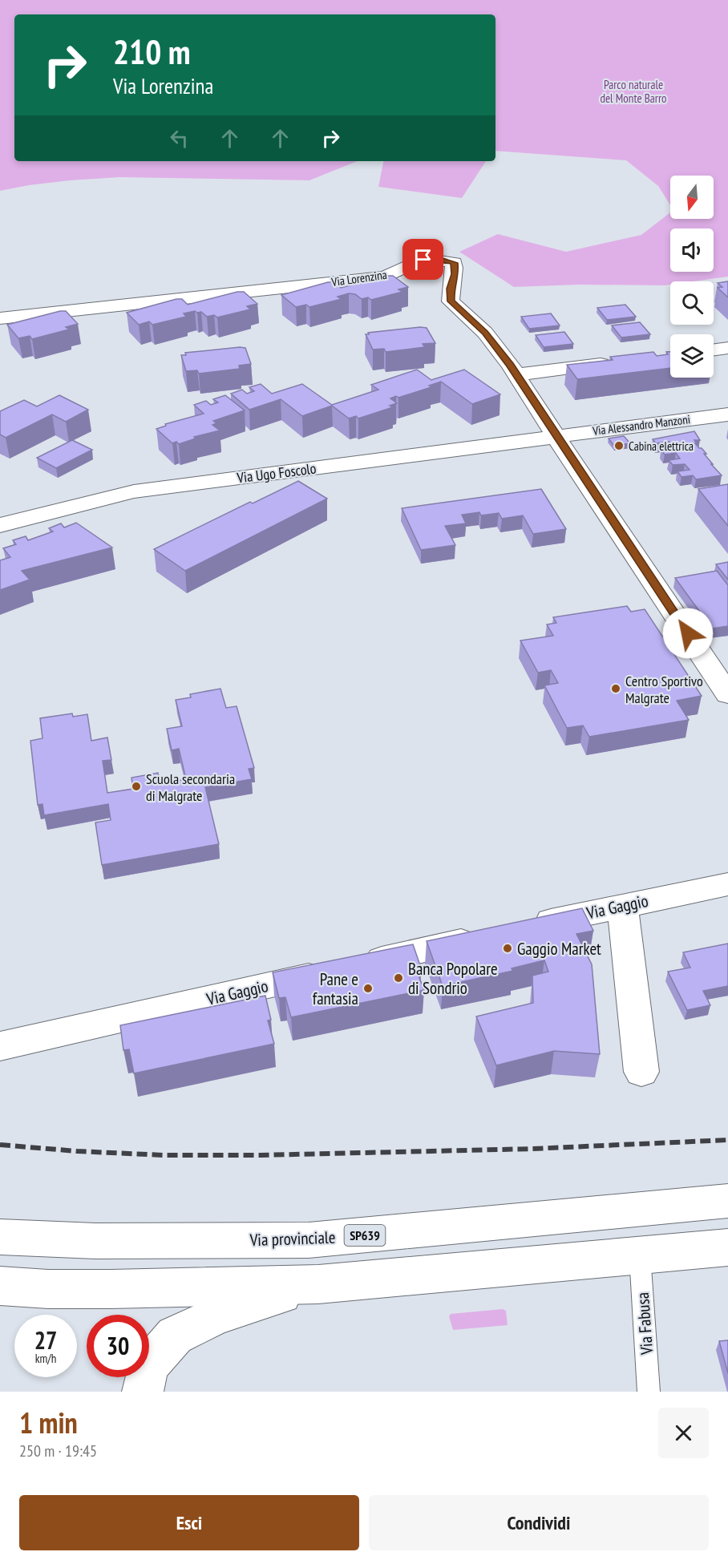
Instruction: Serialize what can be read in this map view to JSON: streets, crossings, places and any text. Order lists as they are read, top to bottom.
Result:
{
  "streets": {
    "street": [
      "Via Lorenzina",
      "Via Alessandro Manzoni",
      "Via Ugo Foscolo",
      "Via Gaggio",
      "SP639",
      "Via provinciale"
    ],
    "lane": ["Via Fabusa"]
  },
  "crossings": [
    ["Via Lorenzina", "Via Alessandro Manzoni"],
    ["Via Lorenzina", "Via Ugo Foscolo"],
    ["Via Alessandro Manzoni", "Via Ugo Foscolo"]
  ],
  "parks": ["Parco naturale del Monte Barro"],
  "places": [
    "Cabina elettrica",
    "Centro Sportivo Malgrate",
    "Scuola secondaria di Malgrate",
    "Gaggio Market",
    "Banca Popolare di Sondrio",
    "Pane e fantasia"
  ],
  "north": "bottom",
  "page": {
    "turn": ["210 m", "Via Lorenzina"],
    "speed": "27 km/h",
    "limit": "30",
    "heading": ["1 min", "250 m · 19:45"],
    "buttons": ["Esci", "Condividi"]
  }
}
